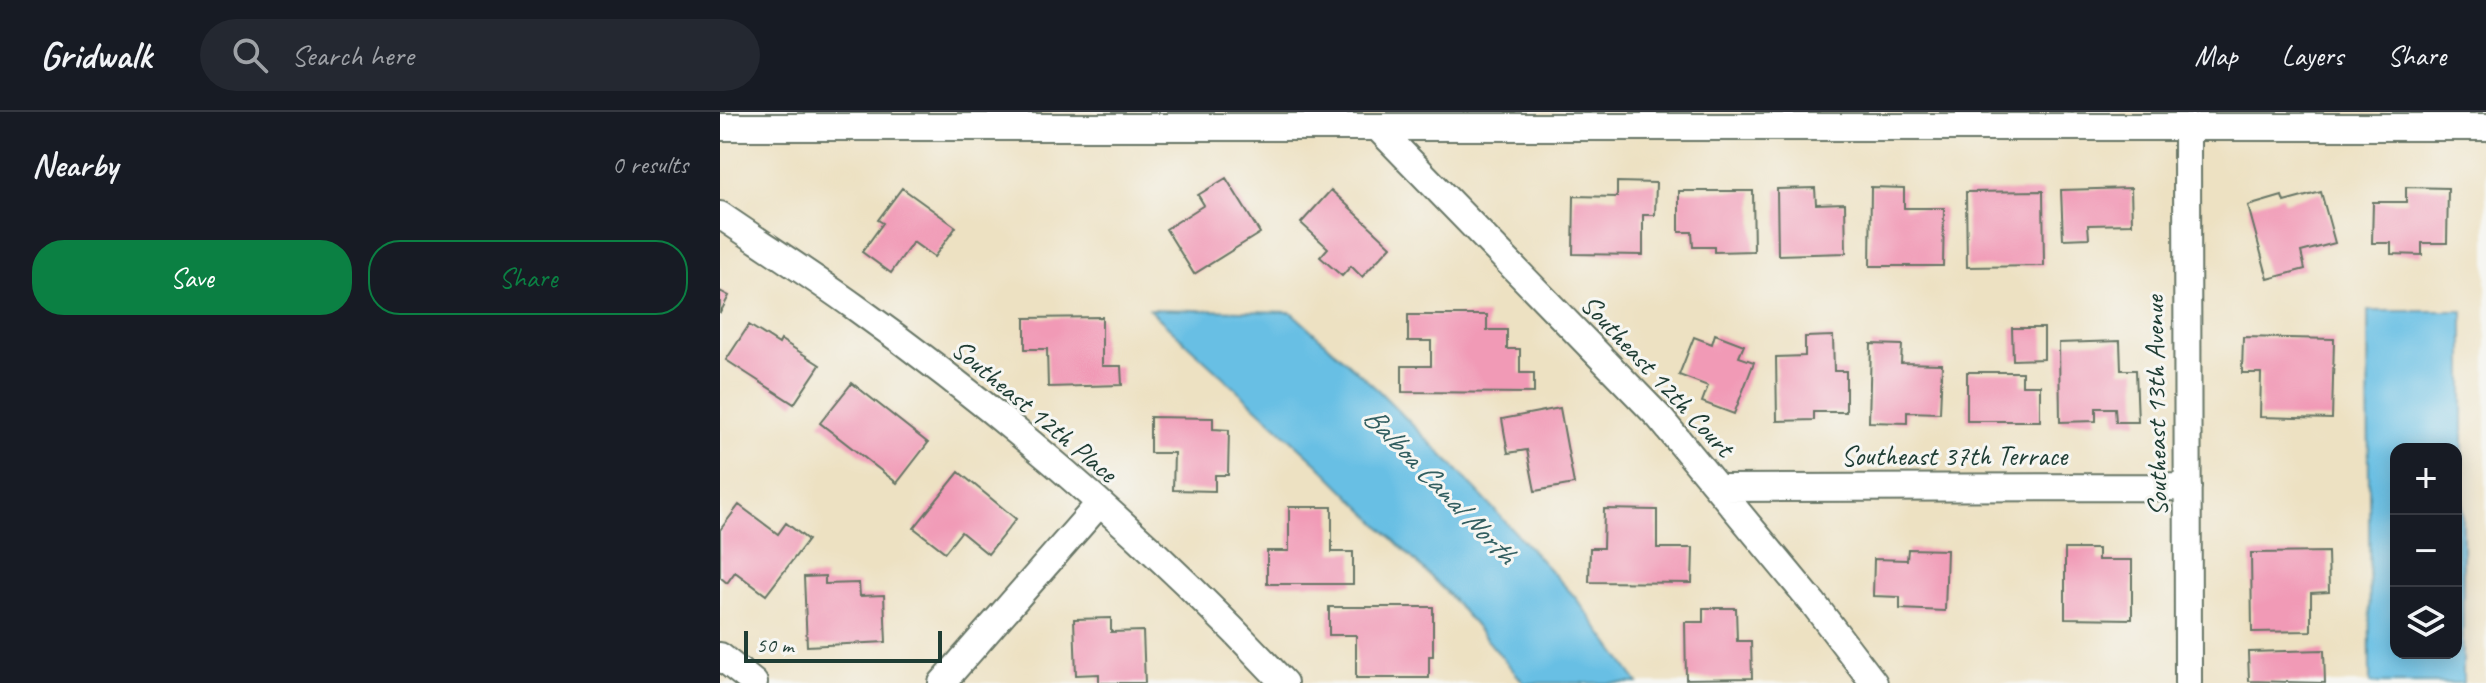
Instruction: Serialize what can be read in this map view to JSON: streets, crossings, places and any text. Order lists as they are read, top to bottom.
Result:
{
  "streets": {
    "street": [
      "Southeast 12th Court",
      "Southeast 13th Avenue",
      "Southeast 12th Place",
      "Southeast 37th Terrace"
    ]
  },
  "crossings": [
    ["Southeast 12th Court", "Southeast 37th Terrace"],
    ["Southeast 13th Avenue", "Southeast 37th Terrace"]
  ],
  "water": ["Balboa Canal North"],
  "scale_bar": "50 m",
  "page": {
    "header": "Gridwalk",
    "search": "Search here",
    "nav": ["Map", "Layers", "Share"],
    "heading": ["Nearby", "0 results"],
    "buttons": ["Save", "Share"],
    "map_buttons": ["+", "−"],
    "scale": "50 m"
  }
}
